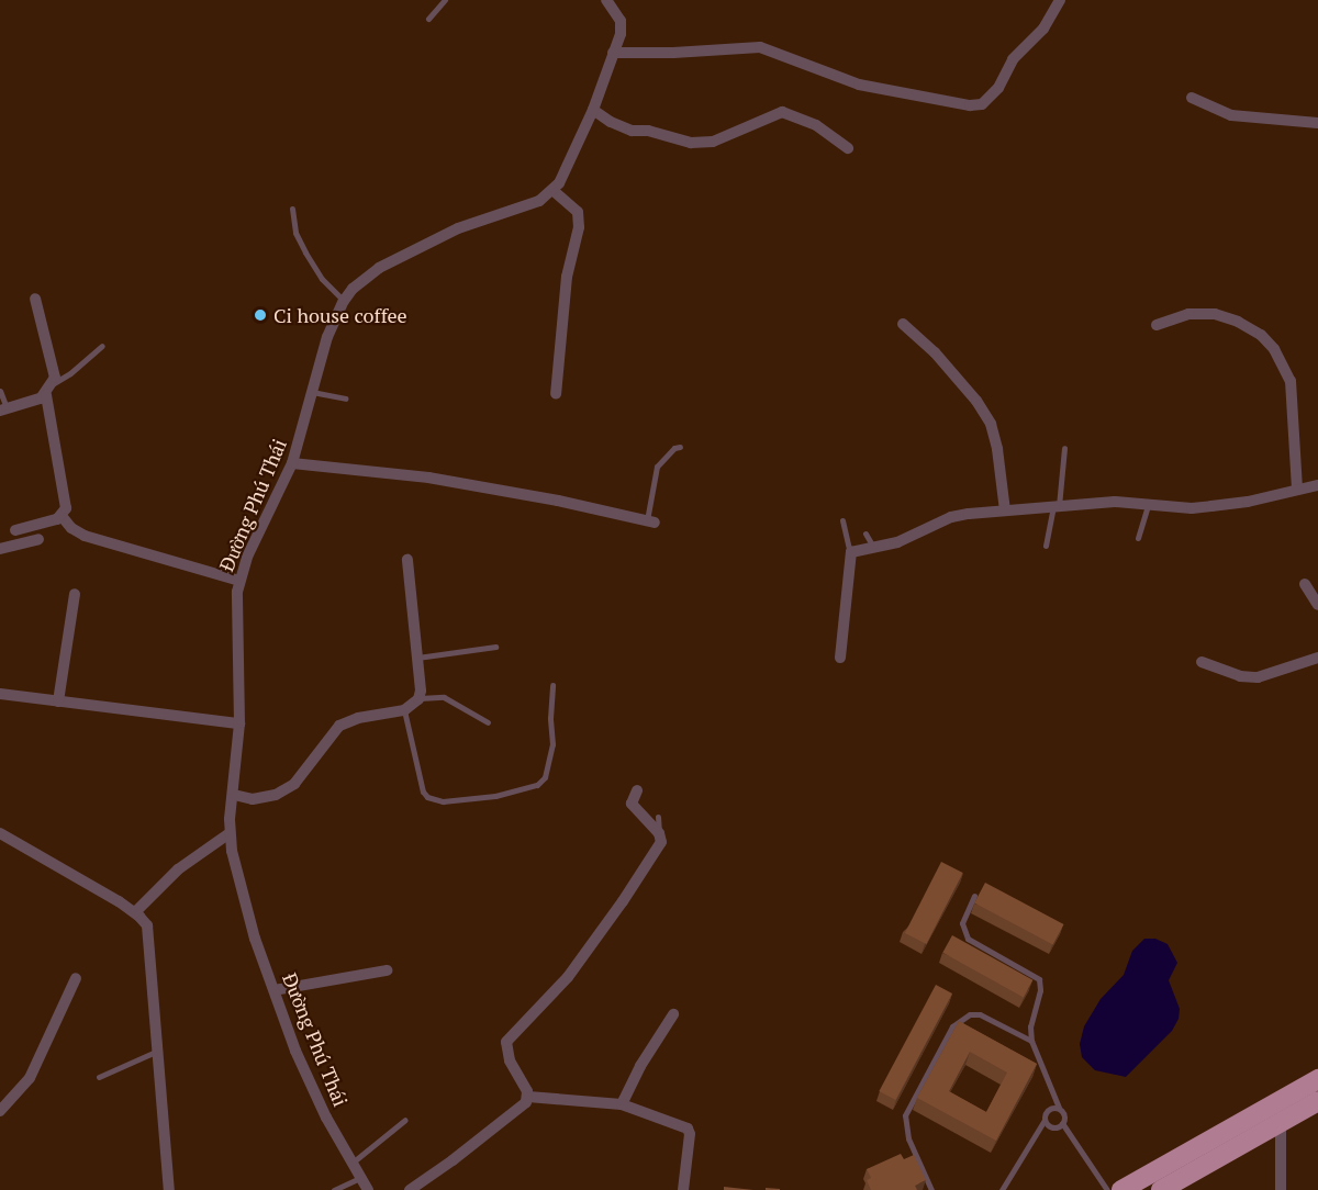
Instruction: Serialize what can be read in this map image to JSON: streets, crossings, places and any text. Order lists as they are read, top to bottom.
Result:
{
  "streets": {
    "street": ["Đường Phú Thái"]
  },
  "places": ["Ci house coffee"]
}
